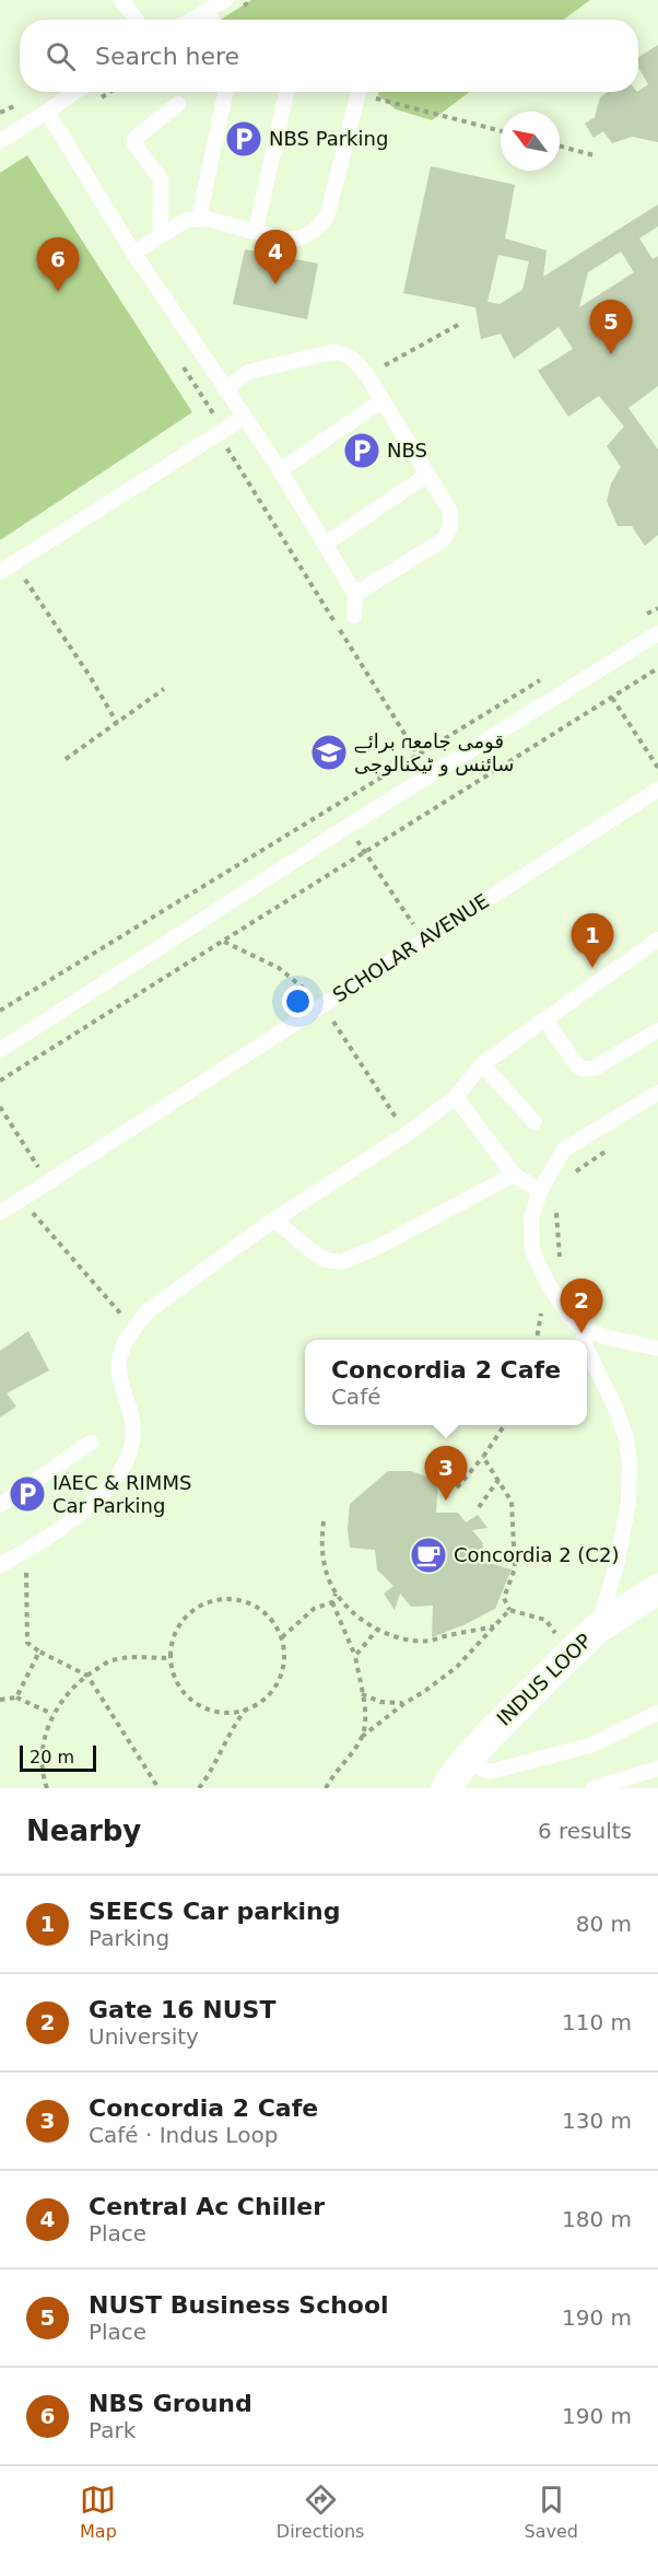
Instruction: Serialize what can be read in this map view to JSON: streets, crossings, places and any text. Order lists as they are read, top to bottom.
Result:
{
  "streets": {
    "street": ["INDUS LOOP"],
    "lane": ["SCHOLAR AVENUE"]
  },
  "places": {
    "parking": ["NBS Parking", "NBS", "IAEC & RIMMS Car Parking"],
    "school or university": ["قومی جامعہ برائے سائنس و ٹیکنالوجی"],
    "cafe": ["Concordia 2 (C2)"]
  },
  "scale_bar": "20 m",
  "north": "top left",
  "page": {
    "search": "Search here",
    "pins": [
      "4",
      "6",
      "5",
      "1",
      "2",
      "3"
    ],
    "popup": ["Concordia 2 Cafe", "Café"],
    "scale": "20 m",
    "heading": ["Nearby", "6 results"],
    "list": [
      {
        "mark": "1",
        "name": "SEECS Car parking",
        "note": "Parking",
        "value": "80 m"
      },
      {
        "mark": "2",
        "name": "Gate 16 NUST",
        "note": "University",
        "value": "110 m"
      },
      {
        "mark": "3",
        "name": "Concordia 2 Cafe",
        "note": "Café · Indus Loop",
        "value": "130 m"
      },
      {
        "mark": "4",
        "name": "Central Ac Chiller",
        "note": "Place",
        "value": "180 m"
      },
      {
        "mark": "5",
        "name": "NUST Business School",
        "note": "Place",
        "value": "190 m"
      },
      {
        "mark": "6",
        "name": "NBS Ground",
        "note": "Park",
        "value": "190 m"
      }
    ],
    "nav": ["Map", "Directions", "Saved"]
  }
}
